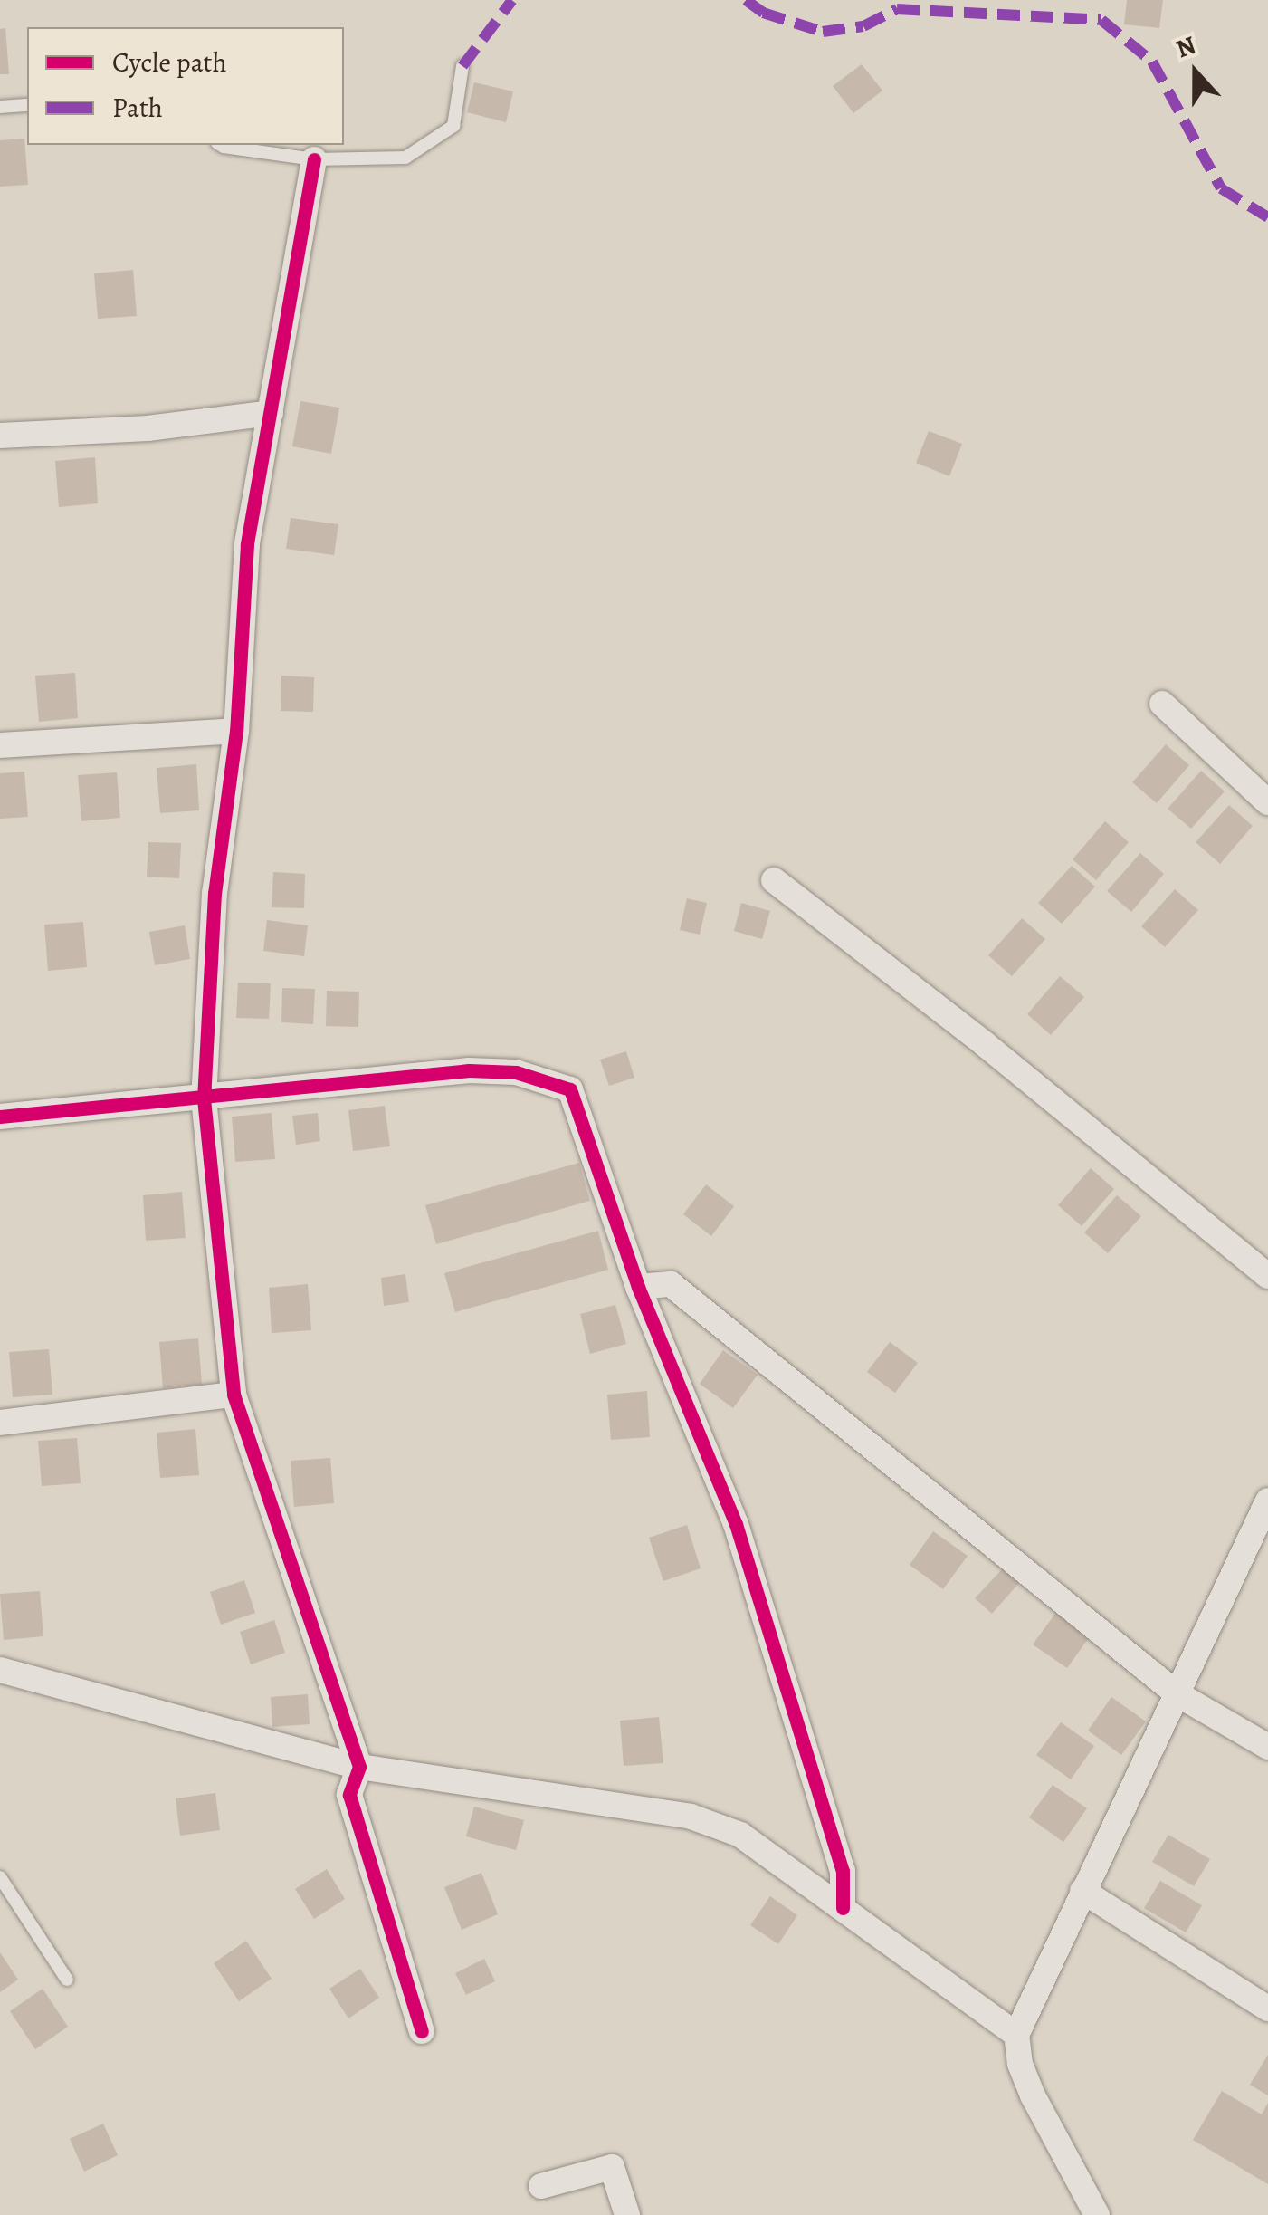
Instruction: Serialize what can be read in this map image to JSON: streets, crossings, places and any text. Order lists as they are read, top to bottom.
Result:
{
  "legend": ["Cycle path", "Path"],
  "north": "top"
}
